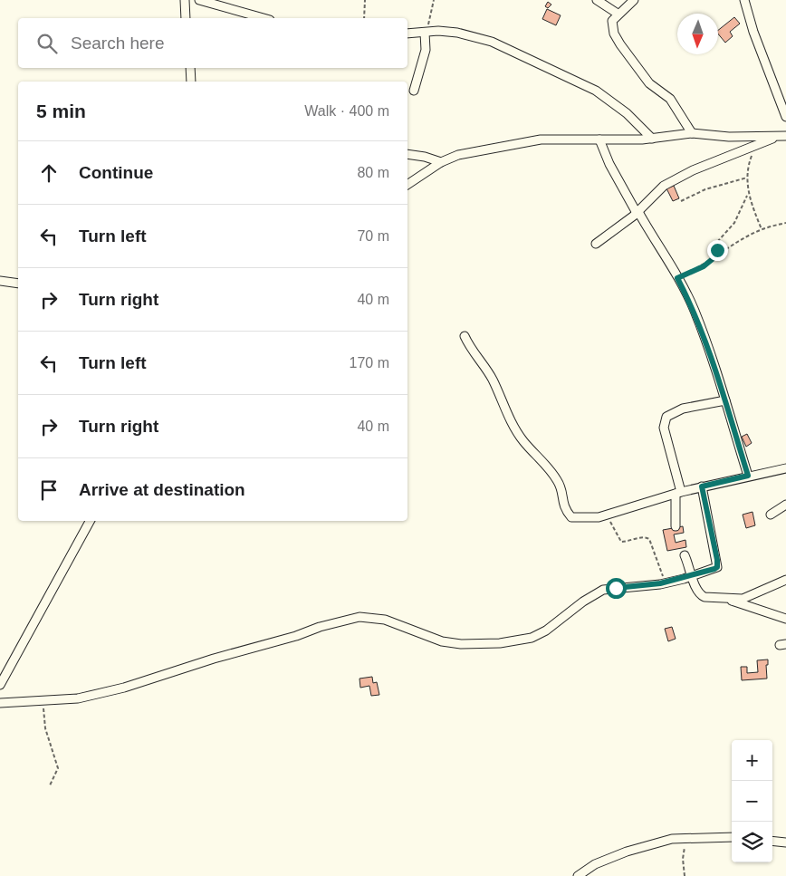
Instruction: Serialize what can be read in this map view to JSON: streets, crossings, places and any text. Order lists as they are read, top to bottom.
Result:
{
  "north": "bottom",
  "page": {
    "search": "Search here",
    "heading": ["5 min", "Walk · 400 m"],
    "list": [
      ["Continue", "80 m"],
      ["Turn left", "70 m"],
      ["Turn right", "40 m"],
      ["Turn left", "170 m"],
      ["Turn right", "40 m"],
      "Arrive at destination"
    ],
    "map_buttons": ["+", "−"]
  }
}
